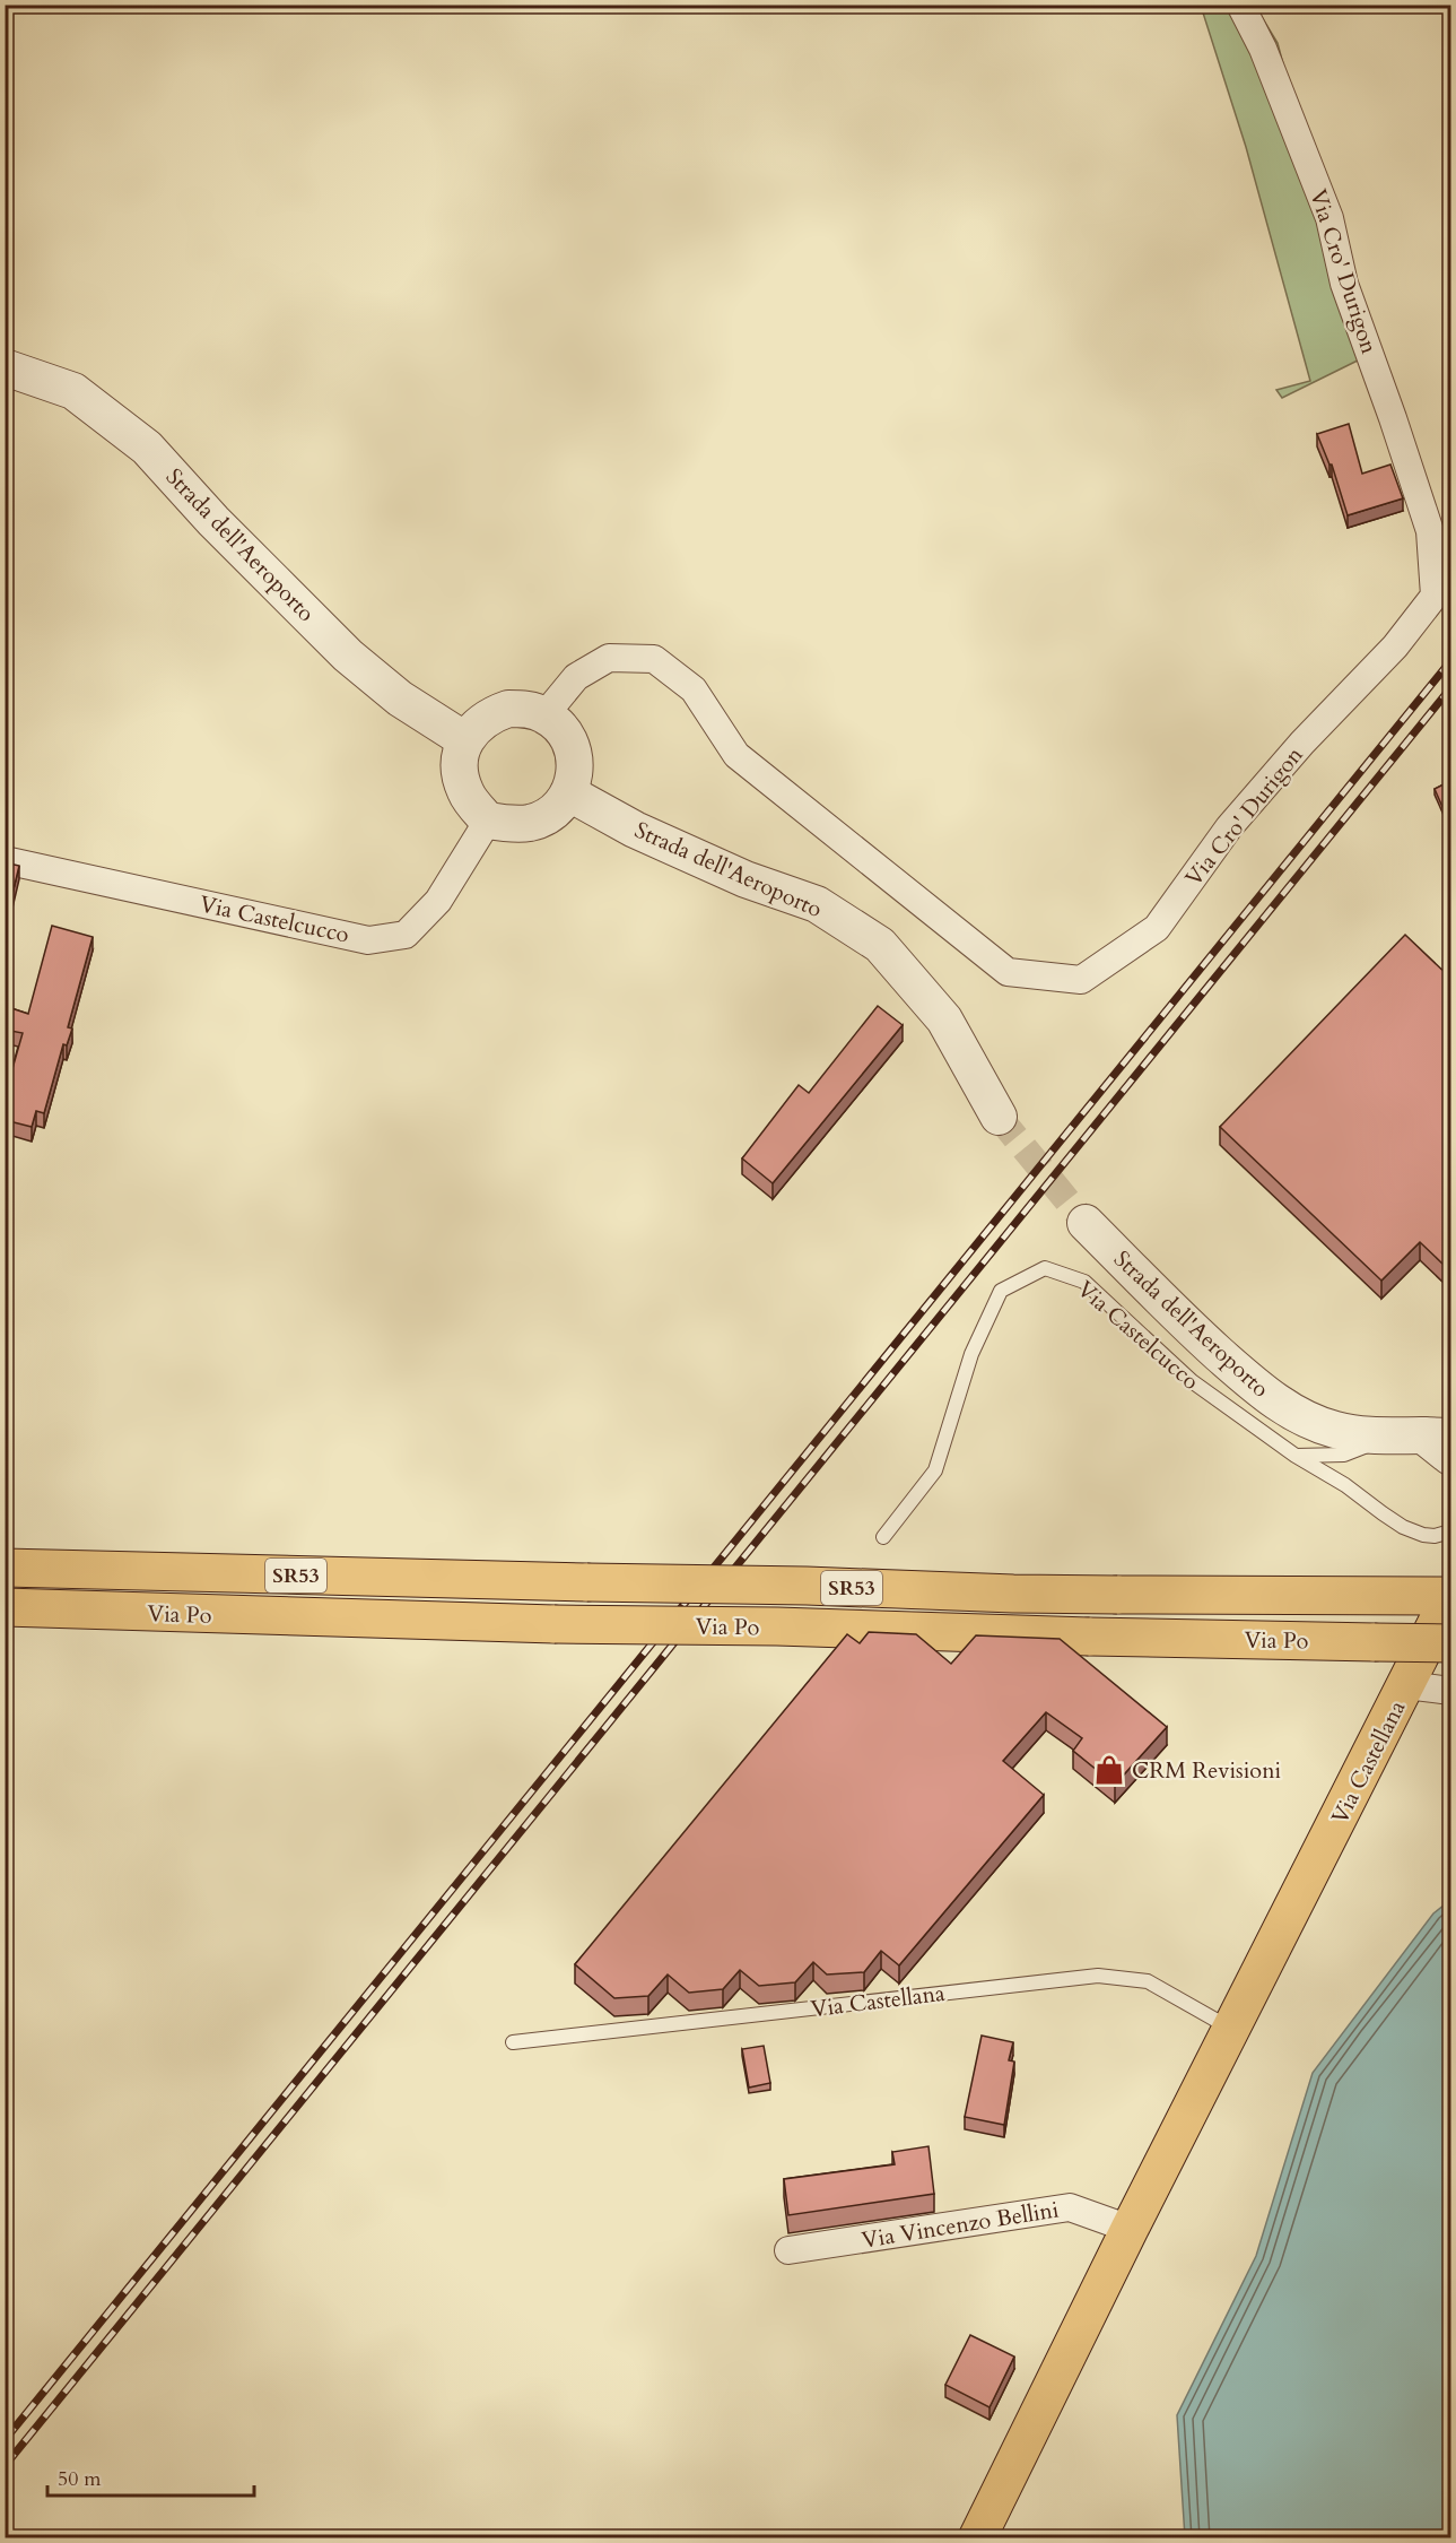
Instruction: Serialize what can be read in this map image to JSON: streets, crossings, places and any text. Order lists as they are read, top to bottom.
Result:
{
  "streets": {
    "main road": ["SR53", "Via Po", "Via Castellana"],
    "street": [
      "Via Cro' Durigon",
      "Strada dell'Aeroporto",
      "Via Castelcucco",
      "Via Vincenzo Bellini"
    ]
  },
  "crossings": [
    ["Via Cro' Durigon", "Strada dell'Aeroporto"],
    ["Via Cro' Durigon", "Via Castelcucco"],
    ["Strada dell'Aeroporto", "Via Castelcucco"],
    ["Via Po", "Via Castellana"],
    ["Via Castellana", "Via Vincenzo Bellini"]
  ],
  "places": {
    "shop": ["CRM Revisioni"]
  },
  "scale_bar": "50 m"
}
